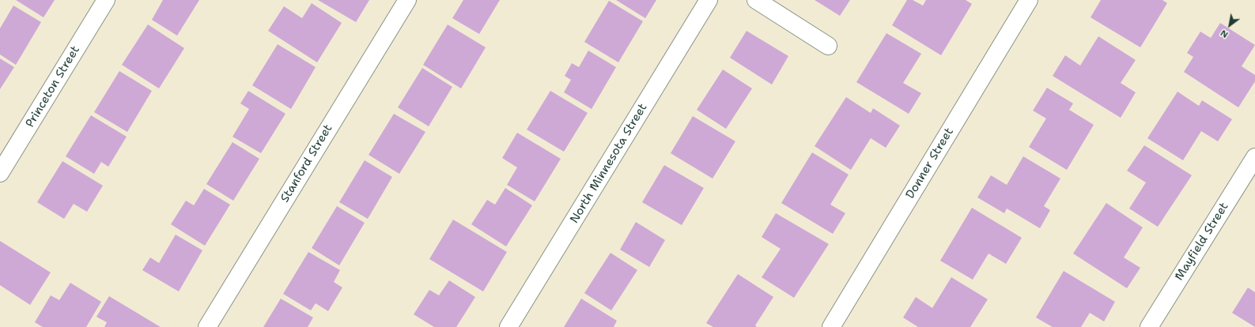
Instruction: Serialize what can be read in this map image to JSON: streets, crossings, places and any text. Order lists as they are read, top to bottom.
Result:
{
  "streets": {
    "street": [
      "Princeton Street",
      "Stanford Street",
      "North Minnesota Street",
      "Donner Street",
      "Mayfield Street"
    ]
  },
  "north": "bottom left"
}
